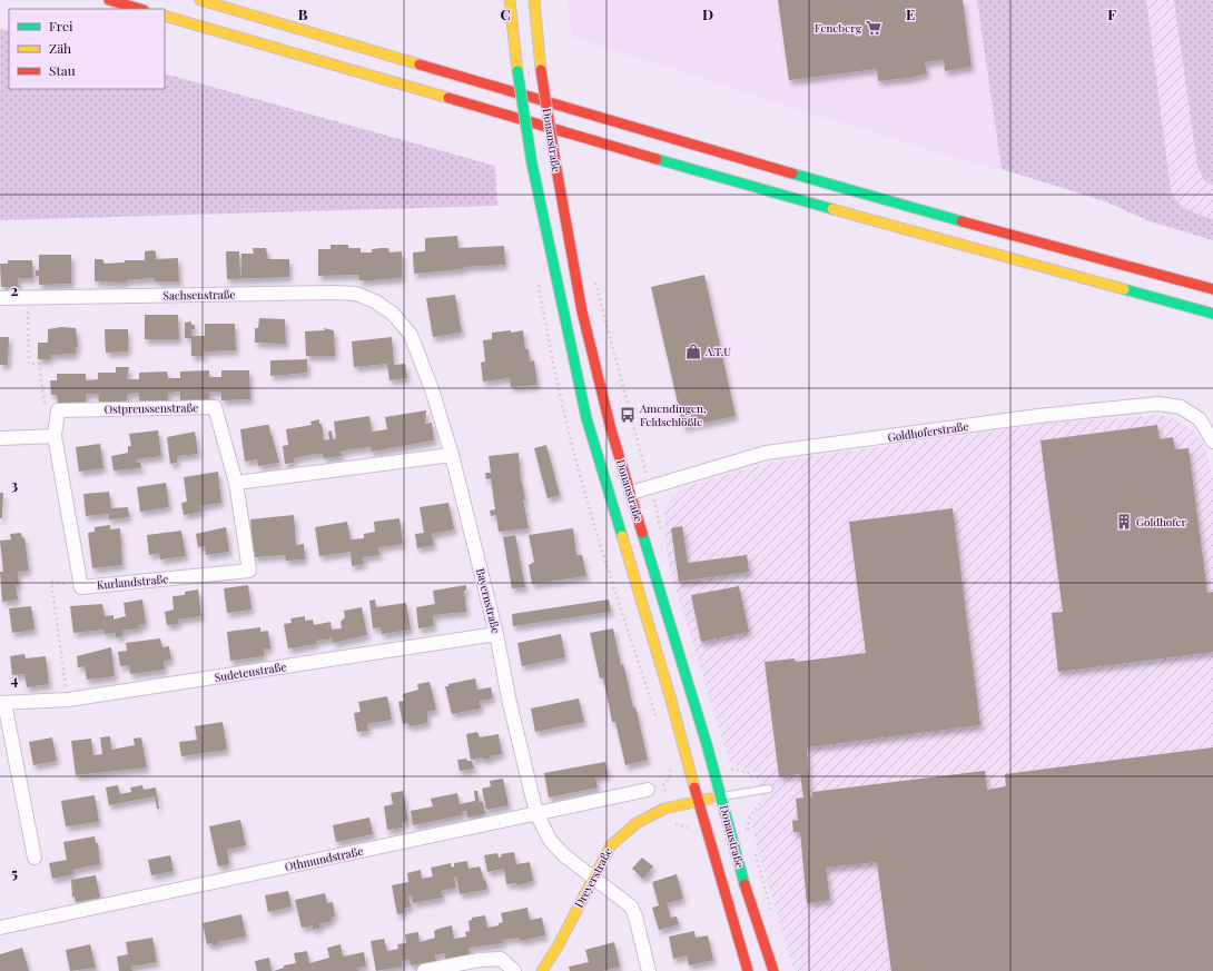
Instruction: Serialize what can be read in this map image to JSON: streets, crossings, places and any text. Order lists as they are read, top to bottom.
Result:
{
  "streets": {
    "main road": ["Donaustraße", "Dreyerstraße"],
    "street": [
      "Sachsenstraße",
      "Ostpreussenstraße",
      "Goldhoferstraße",
      "Kurlandstraße",
      "Bayernstraße",
      "Sudetenstraße",
      "Othmundstraße"
    ]
  },
  "crossings": [
    ["Donaustraße", "Goldhoferstraße"],
    ["Donaustraße", "Dreyerstraße"],
    ["Sachsenstraße", "Bayernstraße"],
    ["Ostpreussenstraße", "Kurlandstraße"],
    ["Bayernstraße", "Sudetenstraße"],
    ["Bayernstraße", "Othmundstraße"],
    ["Bayernstraße", "Dreyerstraße"]
  ],
  "places": {
    "supermarket": ["Feneberg"],
    "shop": ["A.T.U"],
    "bus stop": ["Amendingen, Feldschlößle"],
    "building": ["Goldhofer"]
  },
  "legend": ["Frei", "Zäh", "Stau"],
  "grid": {
    "columns": [
      "B",
      "C",
      "D",
      "E",
      "F"
    ],
    "rows": [
      "2",
      "3",
      "4",
      "5"
    ]
  }
}
